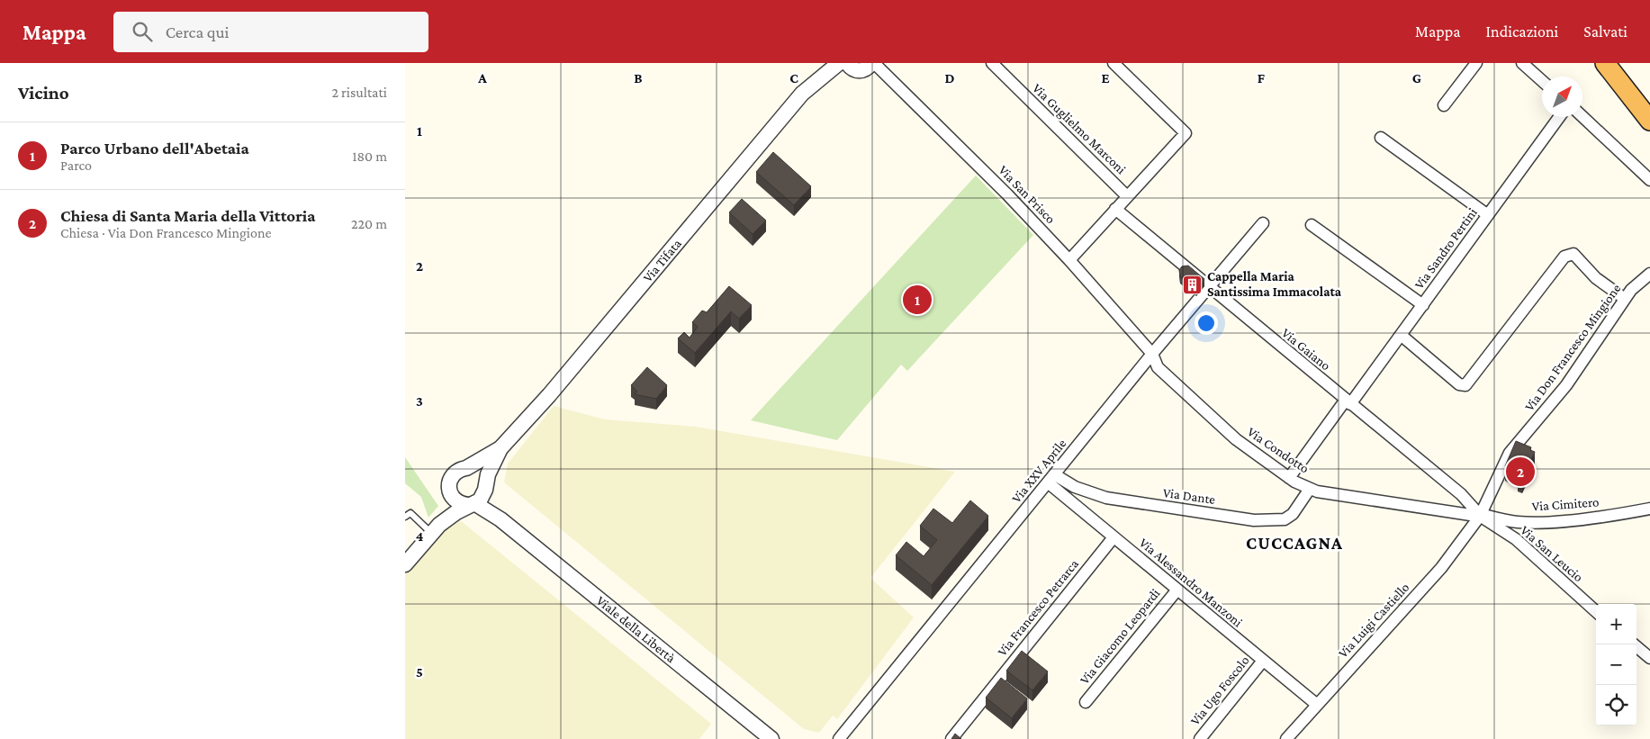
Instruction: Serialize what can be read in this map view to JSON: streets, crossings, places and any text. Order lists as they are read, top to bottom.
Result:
{
  "streets": {
    "street": [
      "Via Guglielmo Marconi",
      "Via San Prisco",
      "Via Sandro Pertini",
      "Via Tifata",
      "Via Don Francesco Mingione",
      "Via Gaiano",
      "Via Condotto",
      "Via XXV Aprile",
      "Via Dante",
      "Via Cimitero",
      "Via San Leucio",
      "Via Alessandro Manzoni",
      "Via Francesco Petrarca",
      "Via Luigi Castiello",
      "Viale della Libertà",
      "Via Giacomo Leopardi",
      "Via Ugo Foscolo"
    ]
  },
  "crossings": [
    ["Via San Prisco", "Via Tifata"],
    ["Via San Prisco", "Via Condotto"],
    ["Via San Prisco", "Via XXV Aprile"],
    ["Via Sandro Pertini", "Via Gaiano"],
    ["Via Sandro Pertini", "Via Condotto"],
    ["Via Tifata", "Viale della Libertà"],
    ["Via Don Francesco Mingione", "Via Gaiano"],
    ["Via Don Francesco Mingione", "Via Condotto"],
    ["Via Don Francesco Mingione", "Via Cimitero"],
    ["Via Don Francesco Mingione", "Via San Leucio"],
    ["Via Don Francesco Mingione", "Via Luigi Castiello"],
    ["Via Gaiano", "Via Condotto"],
    ["Via Gaiano", "Via XXV Aprile"],
    ["Via Gaiano", "Via Cimitero"],
    ["Via Gaiano", "Via San Leucio"],
    ["Via Gaiano", "Via Luigi Castiello"],
    ["Via Condotto", "Via XXV Aprile"],
    ["Via Condotto", "Via Dante"],
    ["Via Condotto", "Via Cimitero"],
    ["Via Condotto", "Via San Leucio"],
    ["Via Condotto", "Via Luigi Castiello"],
    ["Via XXV Aprile", "Via Dante"],
    ["Via XXV Aprile", "Via Alessandro Manzoni"],
    ["Via Dante", "Via Alessandro Manzoni"],
    ["Via Cimitero", "Via San Leucio"],
    ["Via Cimitero", "Via Luigi Castiello"],
    ["Via San Leucio", "Via Luigi Castiello"],
    ["Via Alessandro Manzoni", "Via Francesco Petrarca"],
    ["Via Alessandro Manzoni", "Via Luigi Castiello"],
    ["Via Alessandro Manzoni", "Via Giacomo Leopardi"],
    ["Via Alessandro Manzoni", "Via Ugo Foscolo"]
  ],
  "districts": ["CUCCAGNA"],
  "places": {
    "building": ["Cappella Maria Santissima Immacolata"]
  },
  "north": "top right",
  "page": {
    "header": "Mappa",
    "search": "Cerca qui",
    "nav": ["Mappa", "Indicazioni", "Salvati"],
    "heading": ["Vicino", "2 risultati"],
    "list": [
      {
        "mark": "1",
        "name": "Parco Urbano dell'Abetaia",
        "note": "Parco",
        "value": "180 m"
      },
      {
        "mark": "2",
        "name": "Chiesa di Santa Maria della Vittoria",
        "note": "Chiesa · Via Don Francesco Mingione",
        "value": "220 m"
      }
    ],
    "pins": ["1", "2"],
    "map_buttons": ["+", "−"]
  },
  "grid": {
    "columns": [
      "A",
      "B",
      "C",
      "D",
      "E",
      "F",
      "G"
    ],
    "rows": [
      "1",
      "2",
      "3",
      "4",
      "5"
    ]
  }
}
